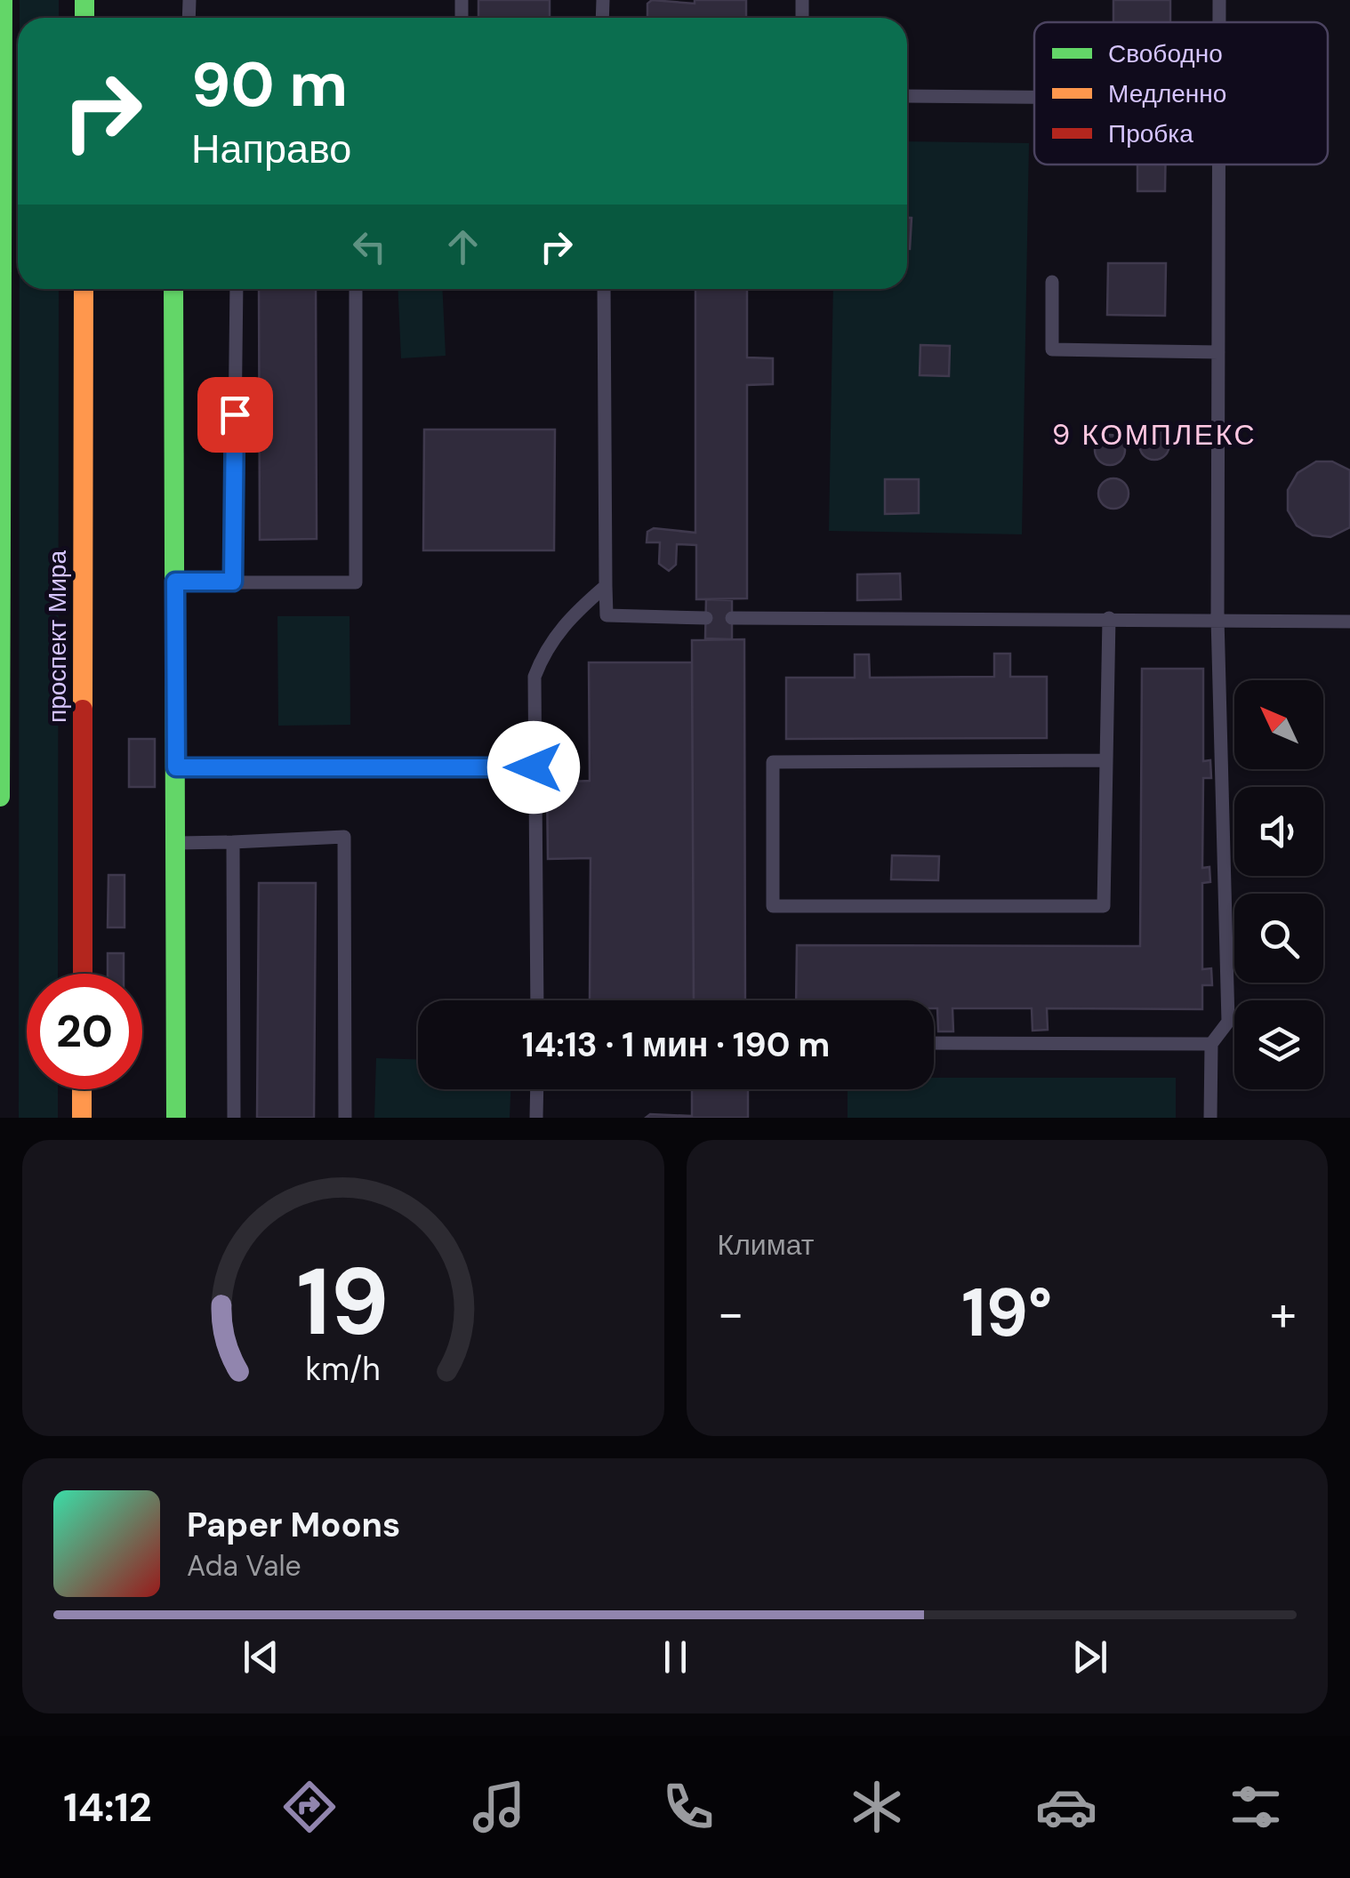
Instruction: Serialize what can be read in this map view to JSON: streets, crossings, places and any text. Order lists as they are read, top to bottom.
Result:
{
  "streets": {
    "main road": ["проспект Мира"]
  },
  "districts": ["9 КОМПЛЕКС"],
  "legend": ["Свободно", "Медленно", "Пробка"],
  "north": "top left",
  "page": {
    "turn": ["90 m", "Направо"],
    "limit": "20",
    "trip": "14:13 · 1 мин · 190 m",
    "tile": "Климат",
    "heat": ["−", "19°", "+"],
    "song": ["Paper Moons", "Ada Vale"],
    "tabs": "14:12",
    "gauge": ["19", "km/h"]
  }
}
